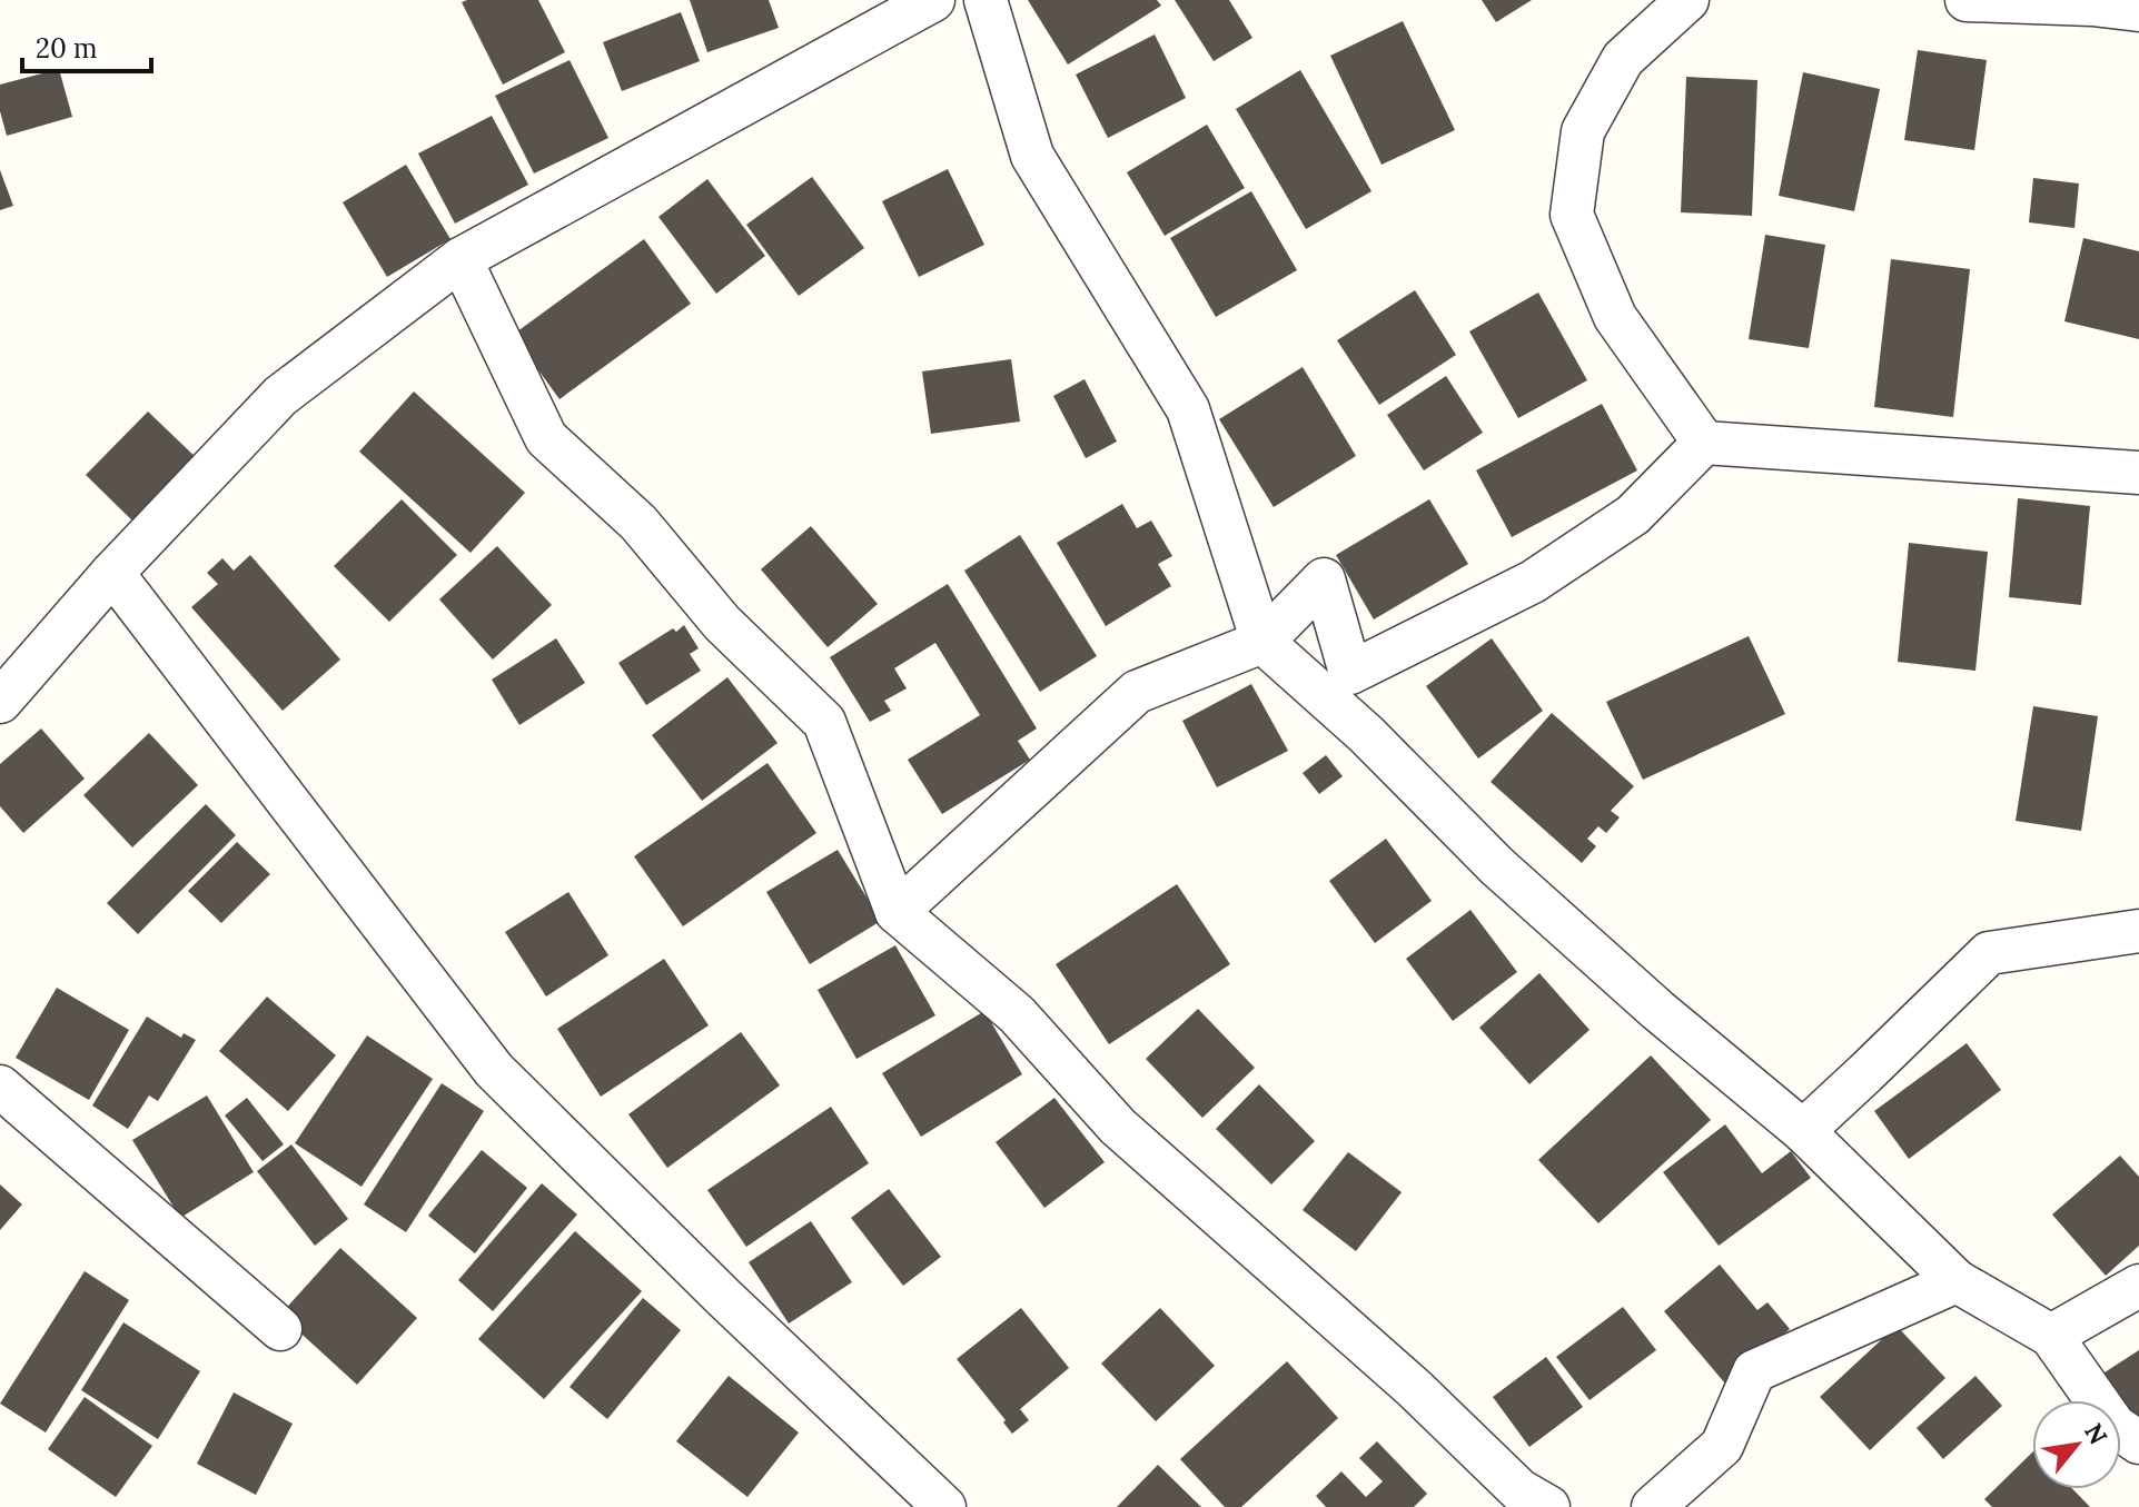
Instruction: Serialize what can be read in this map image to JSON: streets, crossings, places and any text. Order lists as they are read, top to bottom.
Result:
{
  "scale_bar": "20 m",
  "north": "top right"
}
